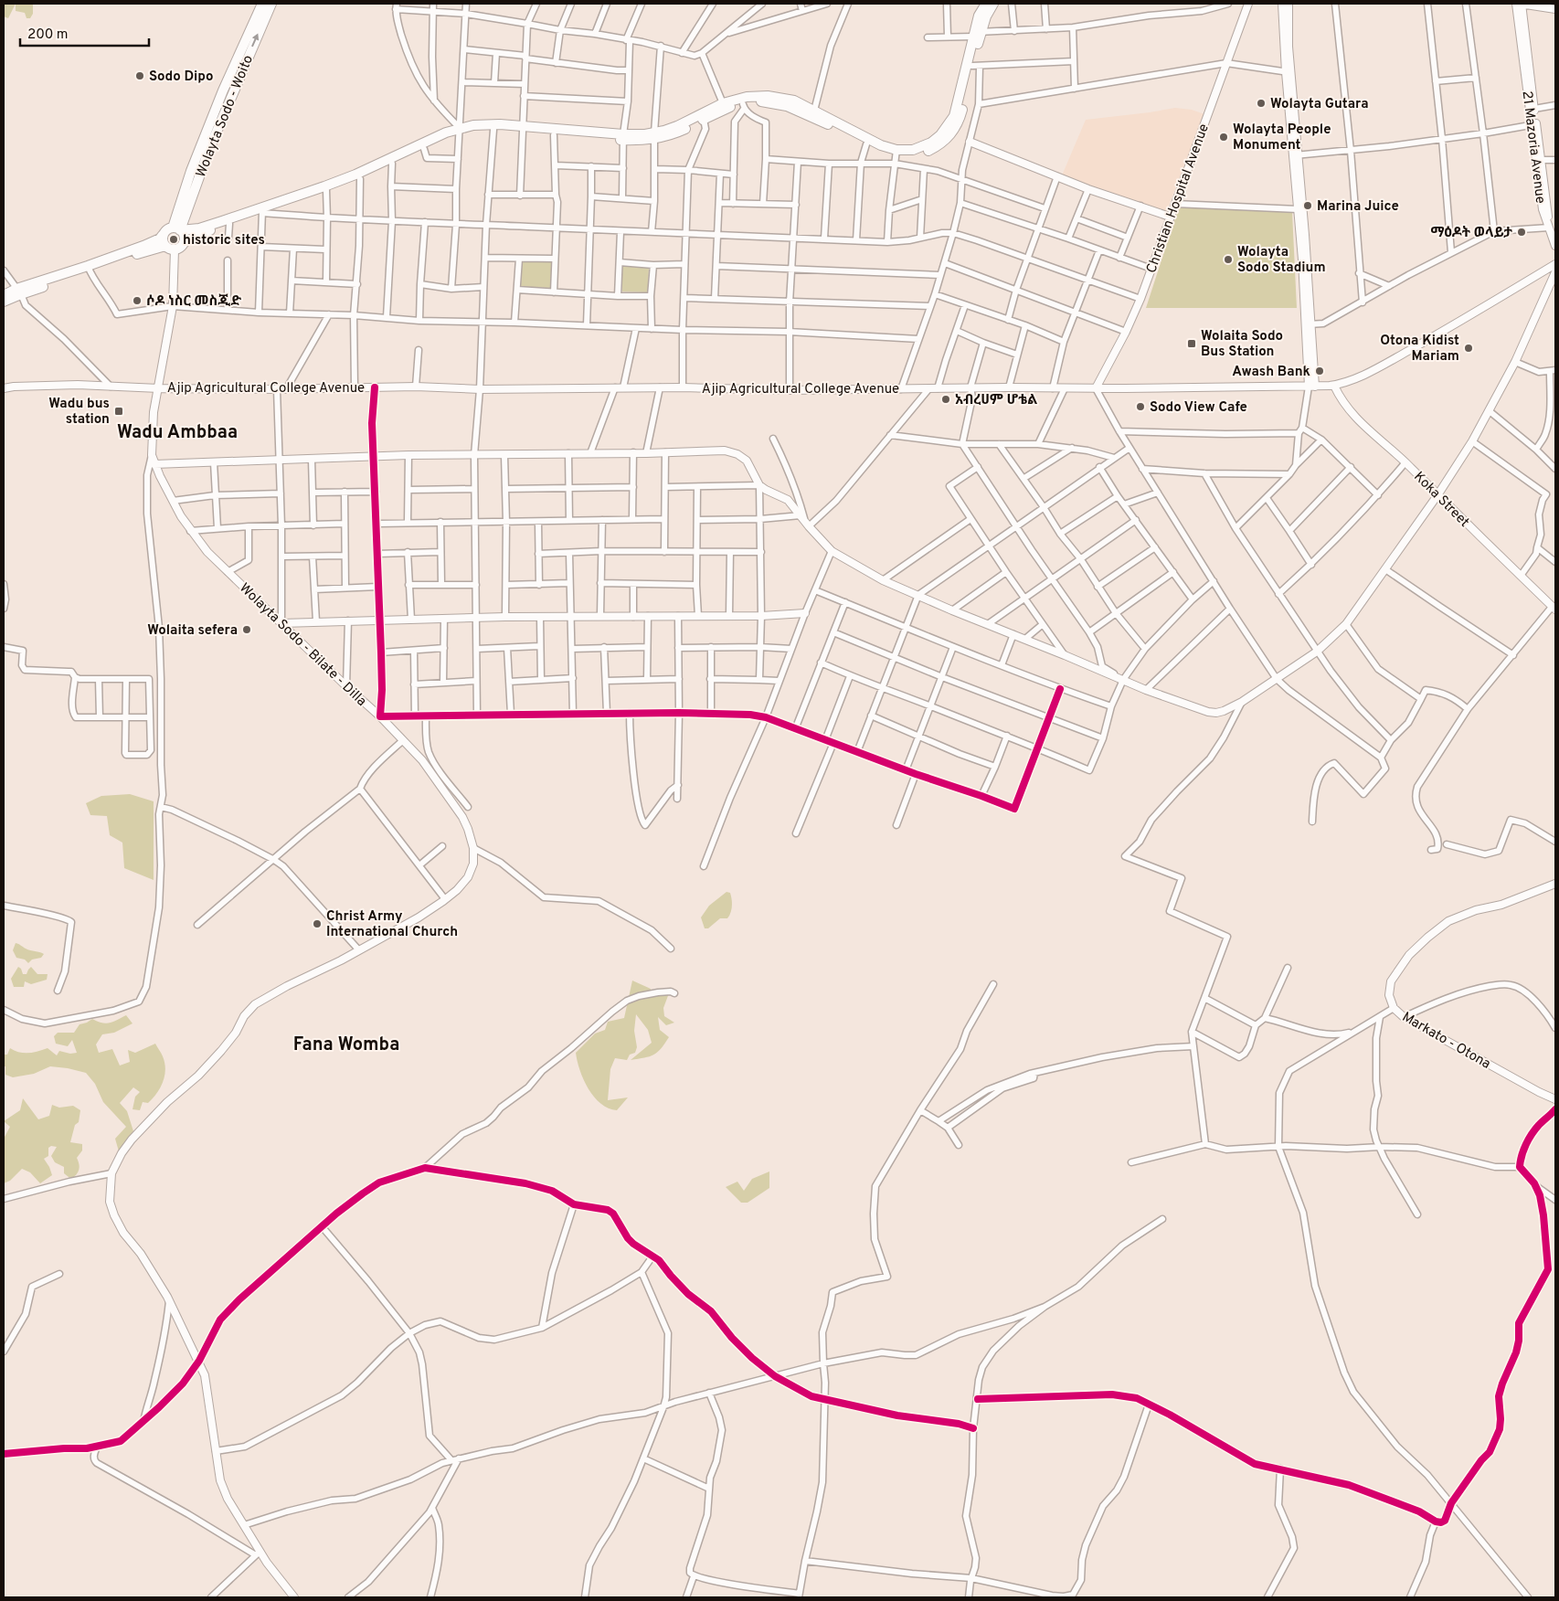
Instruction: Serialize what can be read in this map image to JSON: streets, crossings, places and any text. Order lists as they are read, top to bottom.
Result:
{
  "streets": {
    "highway": ["Wolayta Sodo - Woito"],
    "main road": [
      "21 Mazoria Avenue",
      "Christian Hospital Avenue",
      "Ajip Agricultural College Avenue",
      "Koka Street",
      "Wolayta Sodo - Bilate - Dilla",
      "Markato - Otona"
    ]
  },
  "crossings": [
    ["Wolayta Sodo - Woito", "Wolayta Sodo - Bilate - Dilla"],
    ["Christian Hospital Avenue", "Ajip Agricultural College Avenue"],
    ["Ajip Agricultural College Avenue", "Koka Street"],
    ["Ajip Agricultural College Avenue", "Wolayta Sodo - Bilate - Dilla"]
  ],
  "districts": ["Wadu Ambbaa", "Fana Womba"],
  "places": {
    "other": [
      "Sodo Dipo",
      "Wolayta Gutara",
      "Wolayta People Monument",
      "Marina Juice",
      "ማዕዶት ወላይታ",
      "historic sites",
      "Wolayta Sodo Stadium",
      "ሶዶ ነስር መስጂድ",
      "Otona Kidist Mariam",
      "Awash Bank",
      "አብረሀም ሆቴል",
      "Sodo View Cafe",
      "Wolaita sefera",
      "Christ Army International Church"
    ],
    "transit": ["Wolaita Sodo Bus Station", "Wadu bus station"]
  },
  "scale_bar": "200 m"
}
